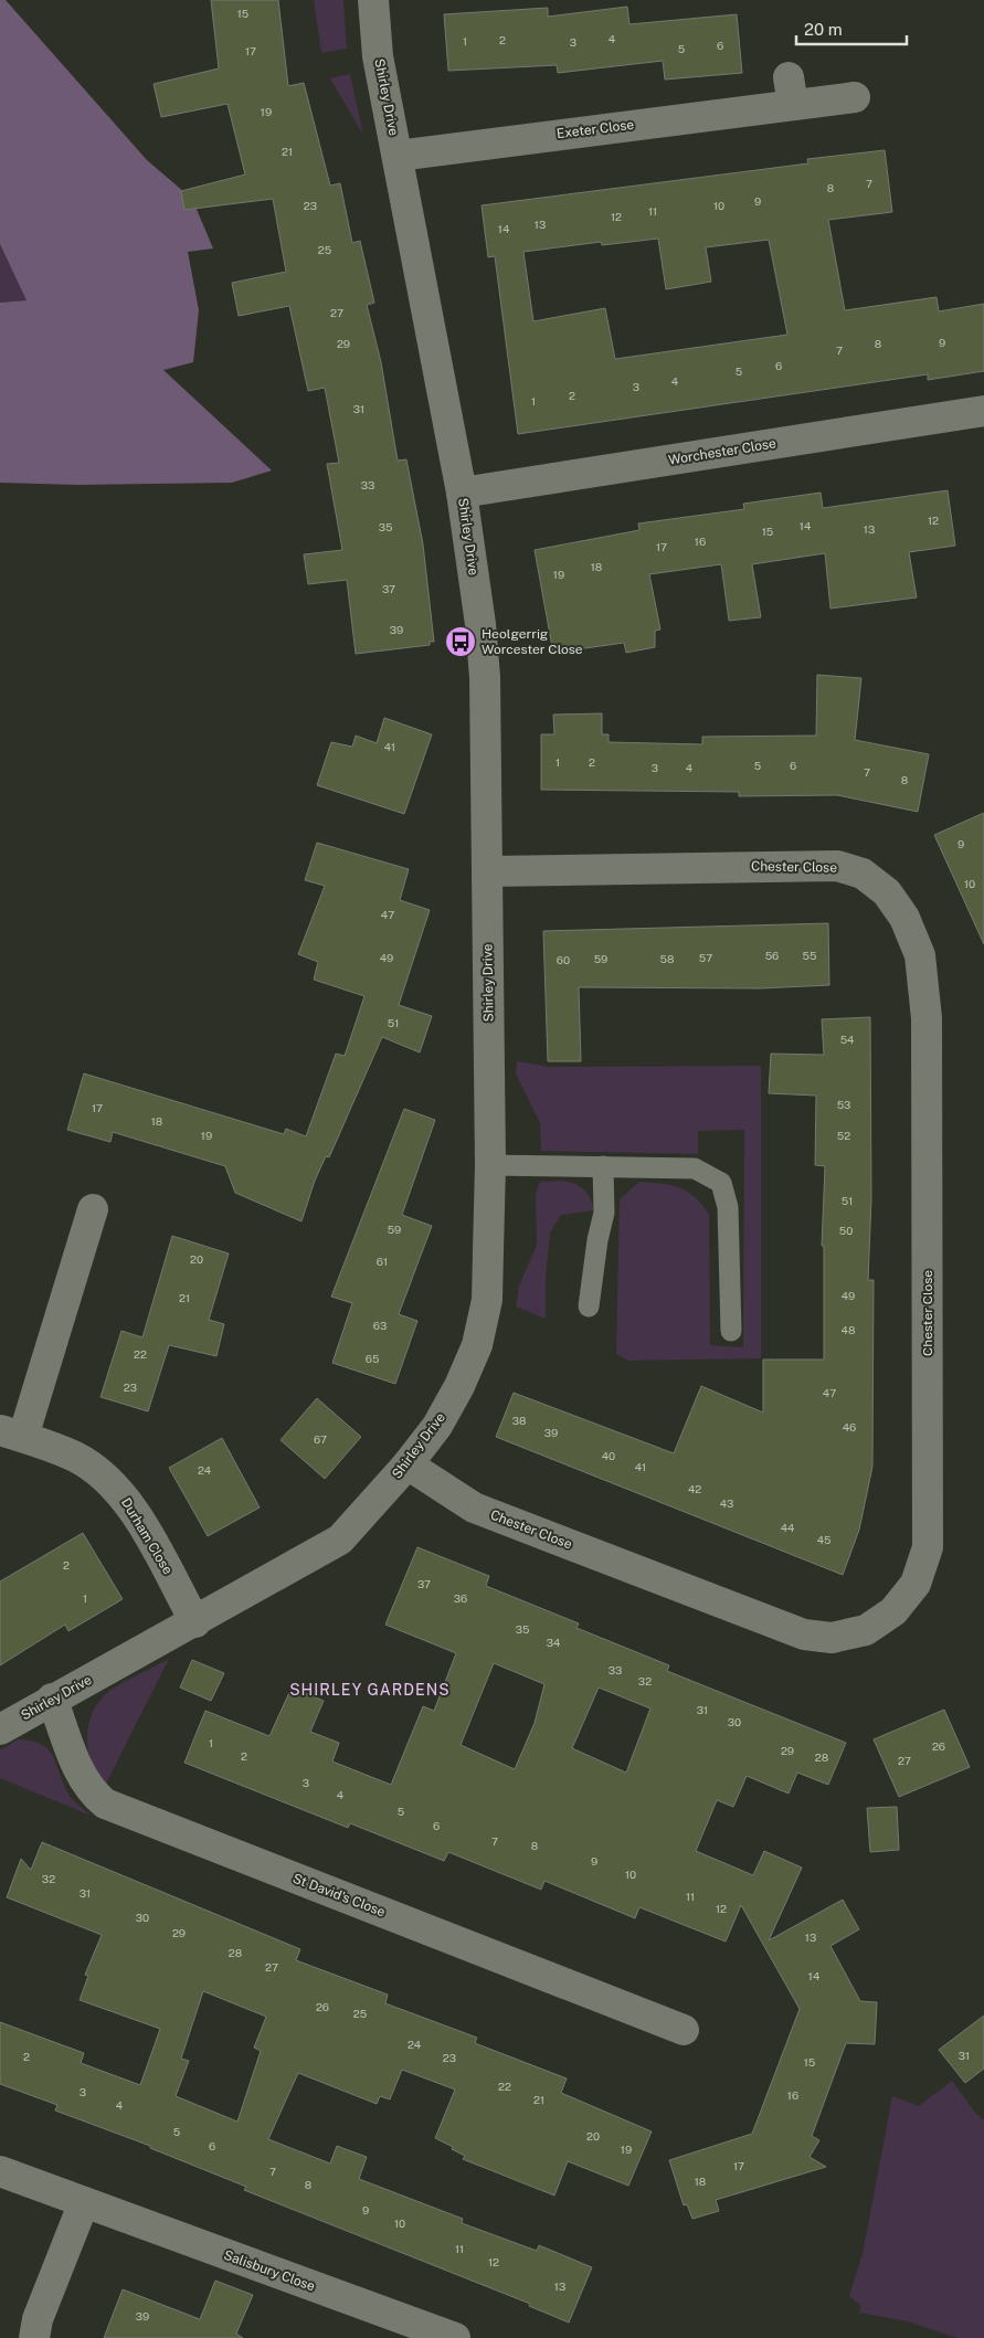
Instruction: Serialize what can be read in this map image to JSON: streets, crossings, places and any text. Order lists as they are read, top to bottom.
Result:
{
  "streets": {
    "street": [
      "Shirley Drive",
      "Exeter Close",
      "Worchester Close",
      "Chester Close",
      "Durham Close",
      "St David's Close",
      "Salisbury Close"
    ]
  },
  "crossings": [
    ["Shirley Drive", "Exeter Close"],
    ["Shirley Drive", "Worchester Close"],
    ["Shirley Drive", "Chester Close"],
    ["Shirley Drive", "Durham Close"],
    ["Shirley Drive", "St David's Close"]
  ],
  "districts": ["SHIRLEY GARDENS"],
  "places": {
    "bus stop": ["Heolgerrig Worcester Close"]
  },
  "house_numbers": [
    "15",
    "4",
    "2",
    "1",
    "3",
    "6",
    "5",
    "17",
    "19",
    "21",
    "7",
    "8",
    "9",
    "23",
    "10",
    "11",
    "12",
    "13",
    "14",
    "25",
    "27",
    "9",
    "29",
    "8",
    "7",
    "6",
    "5",
    "4",
    "3",
    "2",
    "1",
    "31",
    "33",
    "12",
    "14",
    "35",
    "13",
    "15",
    "16",
    "17",
    "18",
    "19",
    "37",
    "39",
    "41",
    "1",
    "2",
    "5",
    "6",
    "3",
    "4",
    "7",
    "8",
    "9",
    "10",
    "47",
    "56",
    "55",
    "49",
    "57",
    "59",
    "58",
    "60",
    "51",
    "54",
    "53",
    "17",
    "18",
    "19",
    "52",
    "51",
    "59",
    "50",
    "20",
    "61",
    "49",
    "21",
    "63",
    "48",
    "22",
    "65",
    "23",
    "47",
    "38",
    "46",
    "39",
    "67",
    "40",
    "41",
    "24",
    "42",
    "43",
    "44",
    "45",
    "2",
    "37",
    "1",
    "36",
    "35",
    "34",
    "33",
    "32",
    "31",
    "30",
    "1",
    "26",
    "29",
    "2",
    "28",
    "27",
    "3",
    "4",
    "5",
    "6",
    "7",
    "8",
    "9",
    "10",
    "32",
    "31",
    "11",
    "12",
    "30",
    "29",
    "13",
    "28",
    "27",
    "14",
    "26",
    "25",
    "24",
    "31",
    "2",
    "23",
    "15",
    "22",
    "3",
    "16",
    "21",
    "4",
    "5",
    "20",
    "6",
    "19",
    "17",
    "7",
    "18",
    "8",
    "9",
    "10",
    "11",
    "12",
    "13",
    "39"
  ],
  "scale_bar": "20 m"
}
